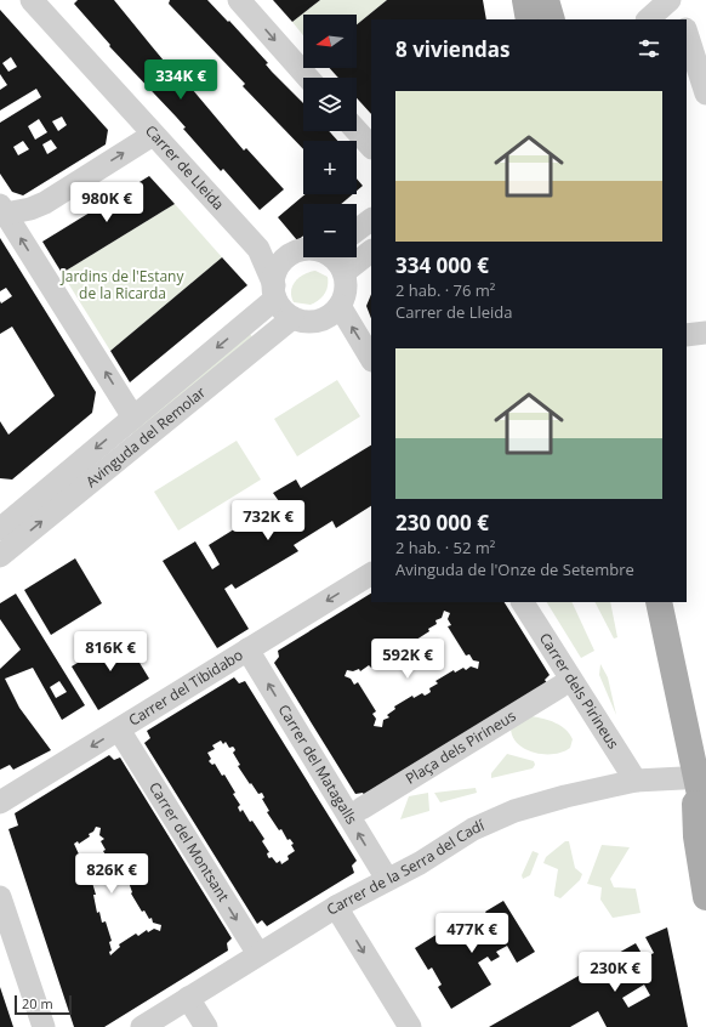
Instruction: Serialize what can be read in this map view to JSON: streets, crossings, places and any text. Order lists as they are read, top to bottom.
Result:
{
  "streets": {
    "street": [
      "Carrer de Lleida",
      "Avinguda del Remolar",
      "Carrer del Tibidabo",
      "Carrer dels Pirineus",
      "Plaça dels Pirineus",
      "Carrer del Matagalls",
      "Carrer del Montsant",
      "Carrer de la Serra del Cadí"
    ]
  },
  "crossings": [
    ["Carrer de Lleida", "Avinguda del Remolar"],
    ["Carrer del Tibidabo", "Carrer del Matagalls"],
    ["Carrer del Tibidabo", "Carrer del Montsant"],
    ["Carrer dels Pirineus", "Carrer de la Serra del Cadí"],
    ["Carrer del Matagalls", "Carrer de la Serra del Cadí"],
    ["Carrer del Montsant", "Carrer de la Serra del Cadí"]
  ],
  "one_way": ["Carrer del Tibidabo", "Carrer del Matagalls", "Carrer del Montsant"],
  "parks": ["Jardins de l'Estany de la Ricarda"],
  "scale_bar": "20 m",
  "north": "left",
  "page": {
    "map_buttons": ["+", "−"],
    "heading": "8 viviendas",
    "price": [
      "334K €",
      "980K €",
      "732K €",
      "816K €",
      "592K €",
      "826K €",
      "477K €",
      "230K €"
    ],
    "list": [
      {
        "name": "334 000 €",
        "note": "2 hab. · 76 m² · Carrer de Lleida"
      },
      {
        "name": "230 000 €",
        "note": "2 hab. · 52 m² · Avinguda de l'Onze de Setembre"
      }
    ],
    "scale": "20 m"
  }
}
